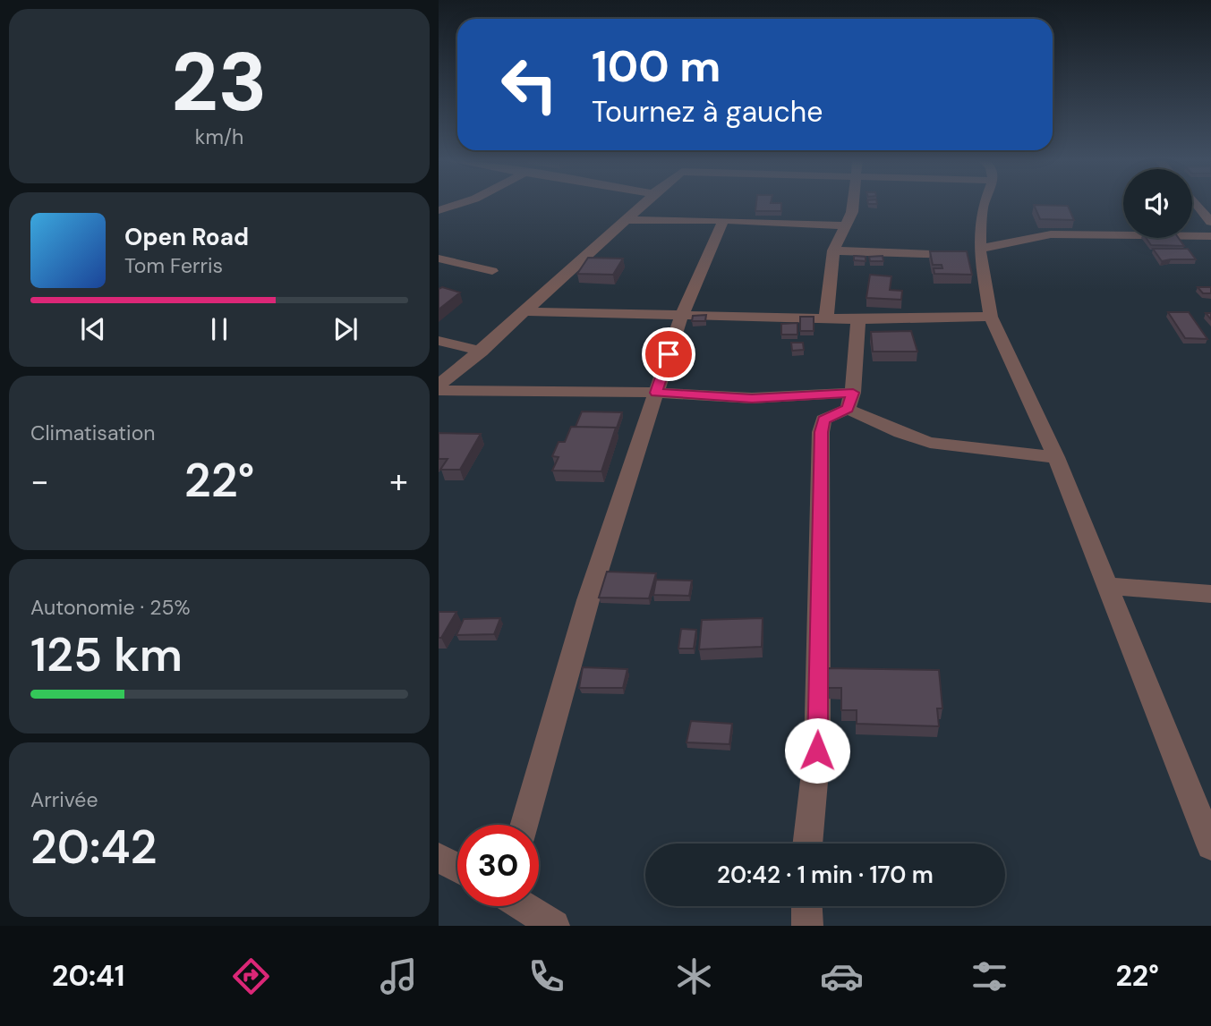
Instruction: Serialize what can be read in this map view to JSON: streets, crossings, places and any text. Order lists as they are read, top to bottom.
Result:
{
  "page": {
    "tile": [
      ["23", "km/h"],
      "Climatisation",
      ["Autonomie · 25%", "125 km"],
      ["Arrivée", "20:42"]
    ],
    "turn": ["100 m", "Tournez à gauche"],
    "song": ["Open Road", "Tom Ferris"],
    "heat": ["−", "22°", "+"],
    "limit": "30",
    "trip": "20:42 · 1 min · 170 m",
    "tabs": ["20:41", "22°"]
  }
}
